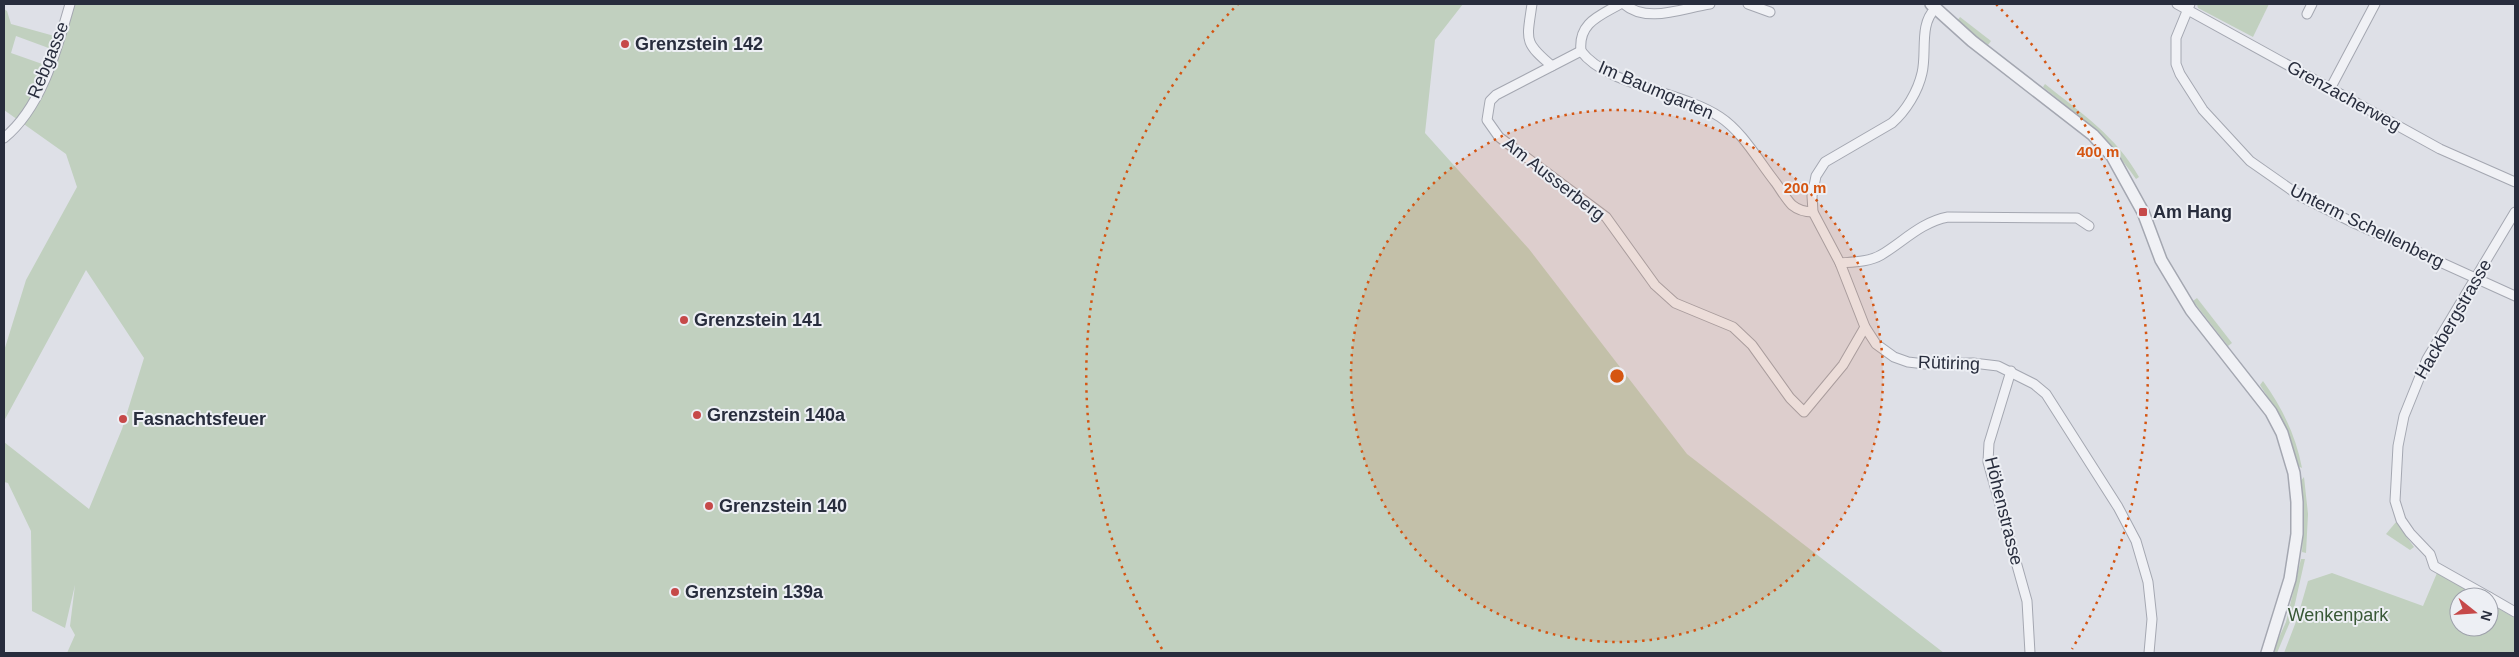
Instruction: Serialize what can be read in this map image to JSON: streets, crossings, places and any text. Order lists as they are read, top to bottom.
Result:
{
  "streets": {
    "street": [
      "Rebgasse",
      "Im Baumgarten",
      "Grenzacherweg",
      "Am Ausserberg",
      "Unterm Schellenberg",
      "Hackbergstrasse",
      "Rütiring",
      "Höhenstrasse"
    ]
  },
  "crossings": [
    ["Im Baumgarten", "Am Ausserberg"],
    ["Im Baumgarten", "Rütiring"],
    ["Grenzacherweg", "Unterm Schellenberg"],
    ["Am Ausserberg", "Rütiring"],
    ["Unterm Schellenberg", "Hackbergstrasse"],
    ["Rütiring", "Höhenstrasse"]
  ],
  "parks": ["Wenkenpark"],
  "places": {
    "other": [
      "Grenzstein 142",
      "Grenzstein 141",
      "Grenzstein 140a",
      "Fasnachtsfeuer",
      "Grenzstein 140",
      "Grenzstein 139a"
    ],
    "transit": ["Am Hang"]
  },
  "north": "right",
  "rings": ["400 m", "200 m"]
}
